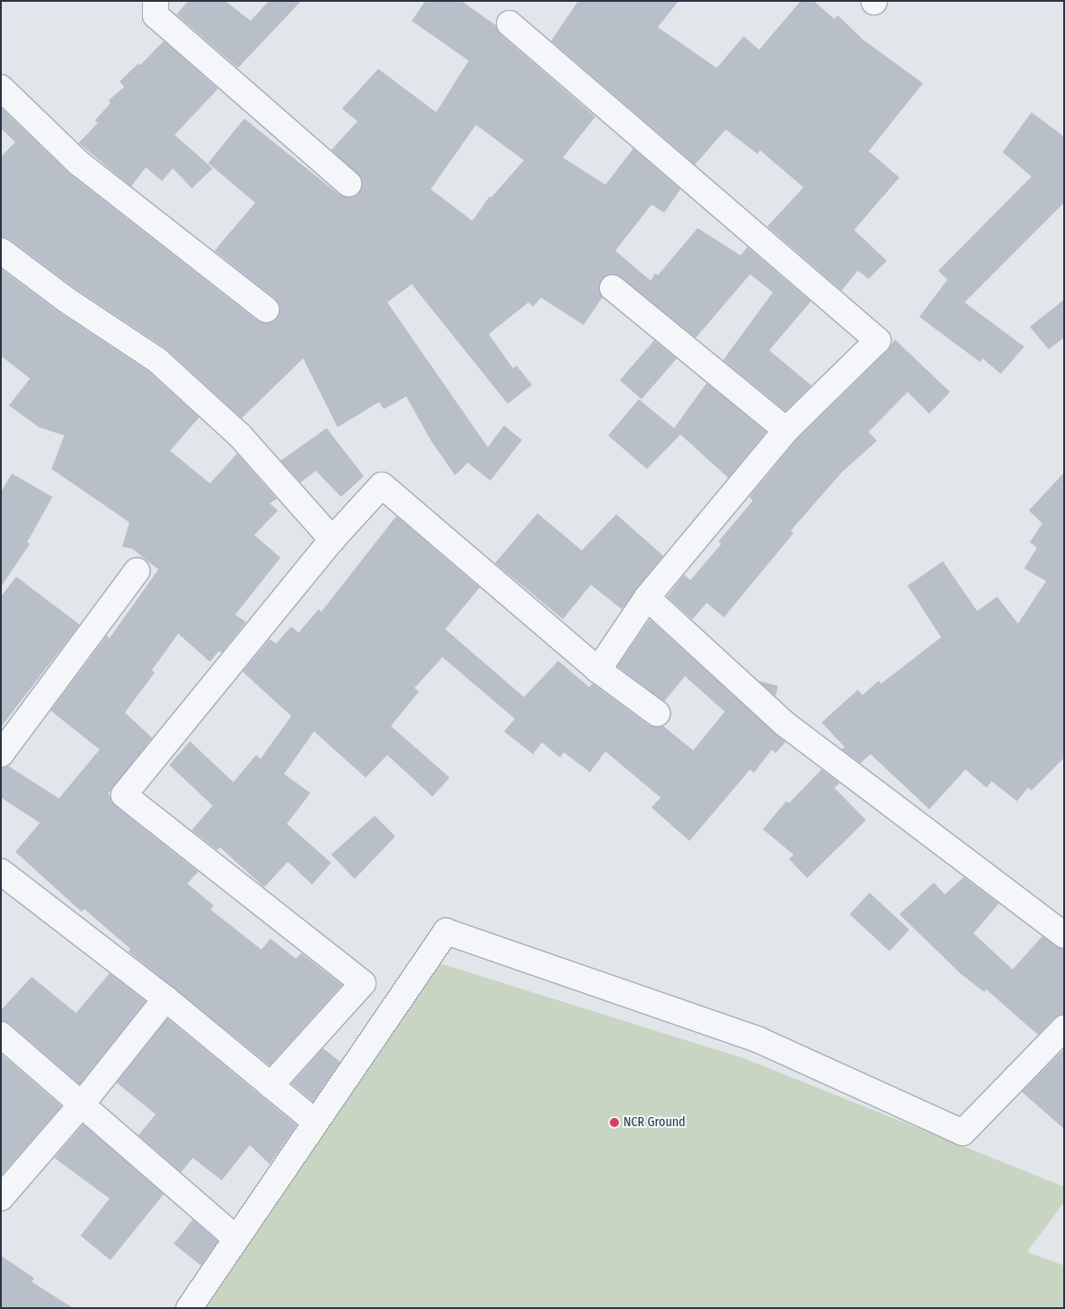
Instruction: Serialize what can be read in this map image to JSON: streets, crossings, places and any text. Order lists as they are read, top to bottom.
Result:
{
  "places": ["NCR Ground"]
}
